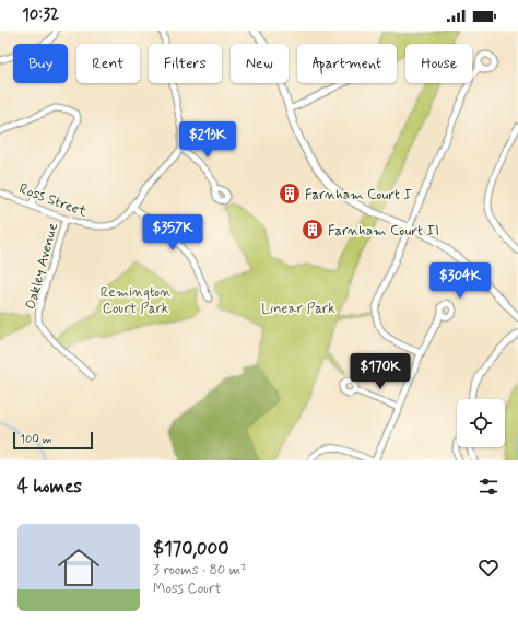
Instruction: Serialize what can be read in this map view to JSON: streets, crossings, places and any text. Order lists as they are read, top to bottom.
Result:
{
  "streets": {
    "street": ["Ross Street", "Oakley Avenue"]
  },
  "crossings": [
    ["Ross Street", "Oakley Avenue"]
  ],
  "parks": ["Remington Court Park", "Linear Park"],
  "places": {
    "building": ["Farnham Court I", "Farnham Court II"]
  },
  "scale_bar": "100 m",
  "page": {
    "status": "10:32",
    "chip": [
      "Buy",
      "Rent",
      "Filters",
      "New",
      "Apartment",
      "House"
    ],
    "price": [
      "$213K",
      "$357K",
      "$304K",
      "$170K"
    ],
    "scale": "100 m",
    "heading": "4 homes",
    "list": [
      {
        "name": "$170,000",
        "note": "3 rooms · 80 m² · Moss Court"
      }
    ]
  }
}
